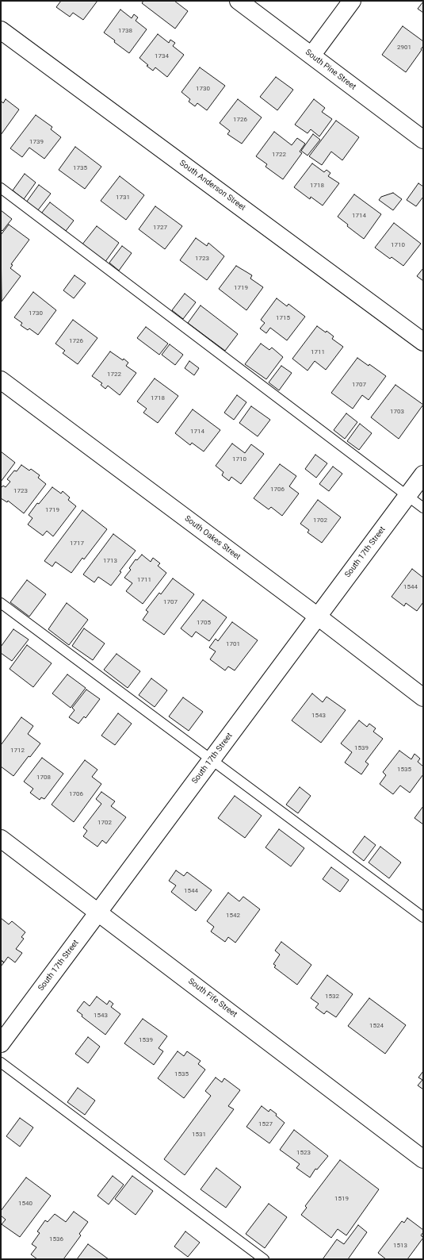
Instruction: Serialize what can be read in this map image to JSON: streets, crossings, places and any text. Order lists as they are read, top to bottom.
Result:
{
  "streets": {
    "street": [
      "South Pine Street",
      "South Anderson Street",
      "South Oakes Street",
      "South 17th Street",
      "South Fife Street"
    ]
  },
  "crossings": [
    ["South Oakes Street", "South 17th Street"],
    ["South 17th Street", "South Fife Street"]
  ],
  "house_numbers": [
    "1738",
    "2901",
    "1734",
    "1730",
    "1726",
    "1739",
    "1722",
    "1735",
    "1718",
    "1731",
    "1714",
    "1727",
    "1710",
    "1723",
    "1719",
    "1730",
    "1715",
    "1726",
    "1711",
    "1722",
    "1707",
    "1718",
    "1703",
    "1714",
    "1710",
    "1706",
    "1723",
    "1719",
    "1702",
    "1717",
    "1713",
    "1711",
    "1544",
    "1707",
    "1705",
    "1701",
    "1543",
    "1539",
    "1712",
    "1535",
    "1708",
    "1706",
    "1702",
    "1544",
    "1542",
    "1532",
    "1543",
    "1524",
    "1539",
    "1535",
    "1527",
    "1531",
    "1523",
    "1519",
    "1540",
    "1536",
    "1513"
  ]
}
